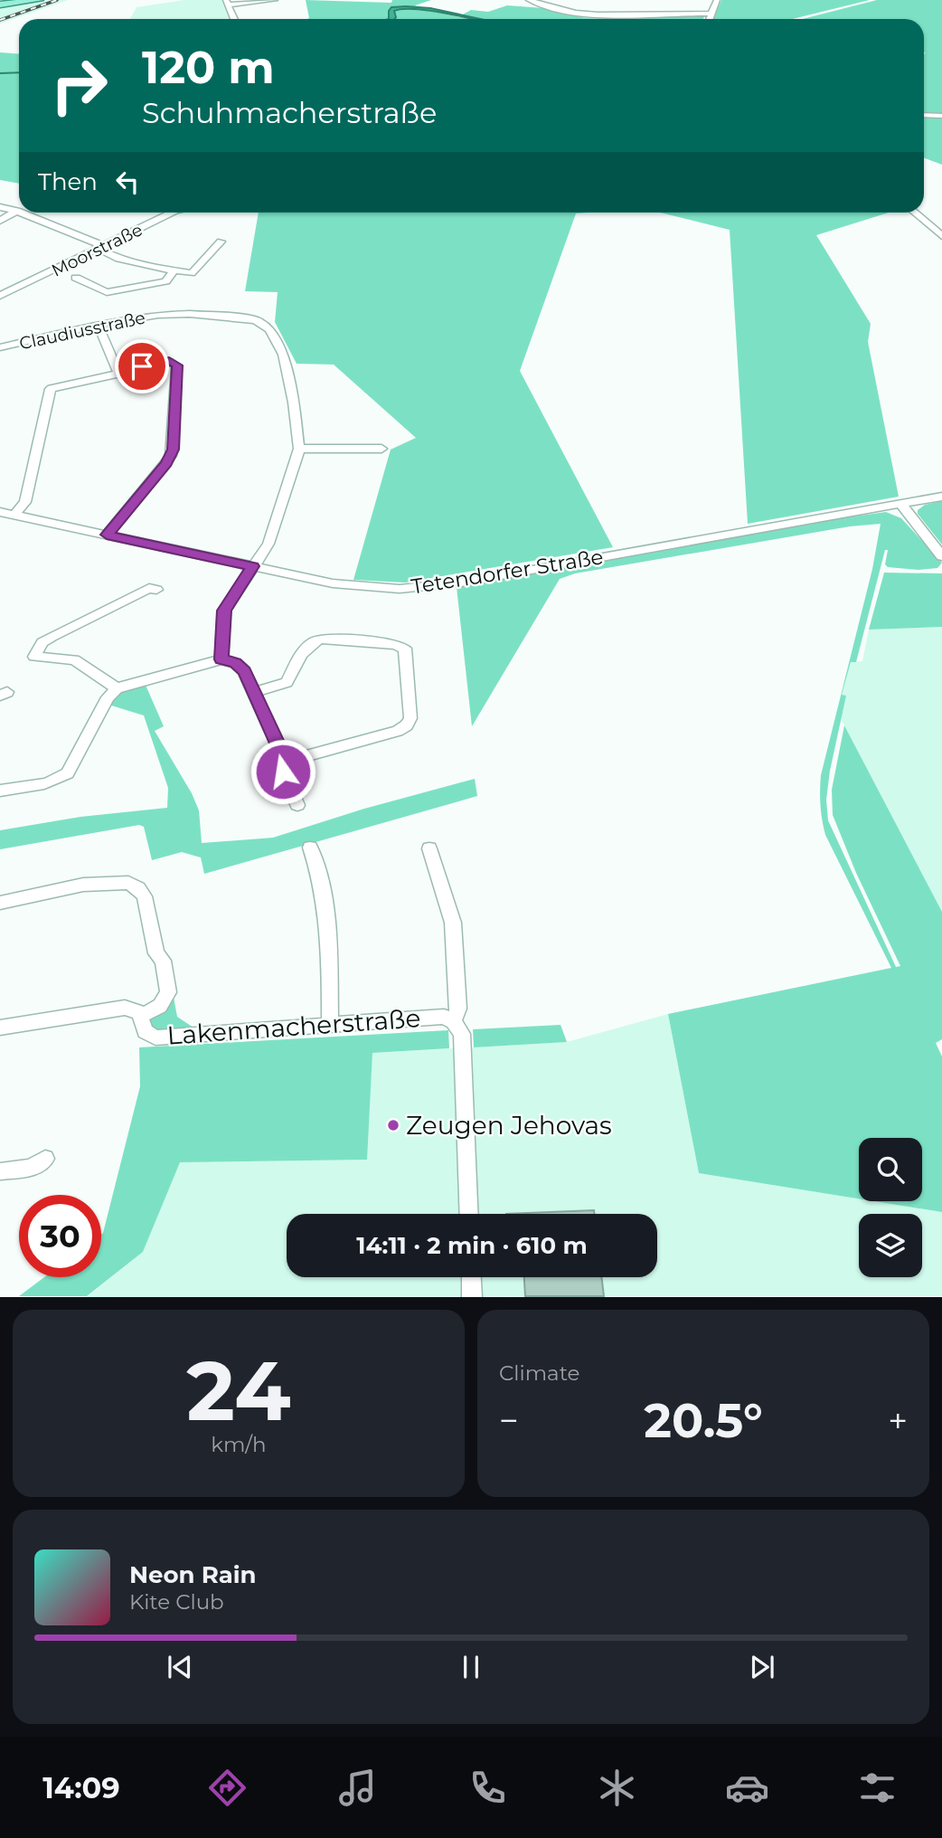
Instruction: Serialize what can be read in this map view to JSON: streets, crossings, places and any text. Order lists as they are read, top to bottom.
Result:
{
  "streets": {
    "street": [
      "Moorstraße",
      "Claudiusstraße",
      "Tetendorfer Straße",
      "Lakenmacherstraße"
    ]
  },
  "places": ["Zeugen Jehovas"],
  "page": {
    "turn": ["120 m", "Schuhmacherstraße"],
    "then": "Then",
    "limit": "30",
    "trip": "14:11 · 2 min · 610 m",
    "tile": [
      ["24", "km/h"],
      "Climate"
    ],
    "heat": ["−", "20.5°", "+"],
    "song": ["Neon Rain", "Kite Club"],
    "tabs": "14:09"
  }
}
